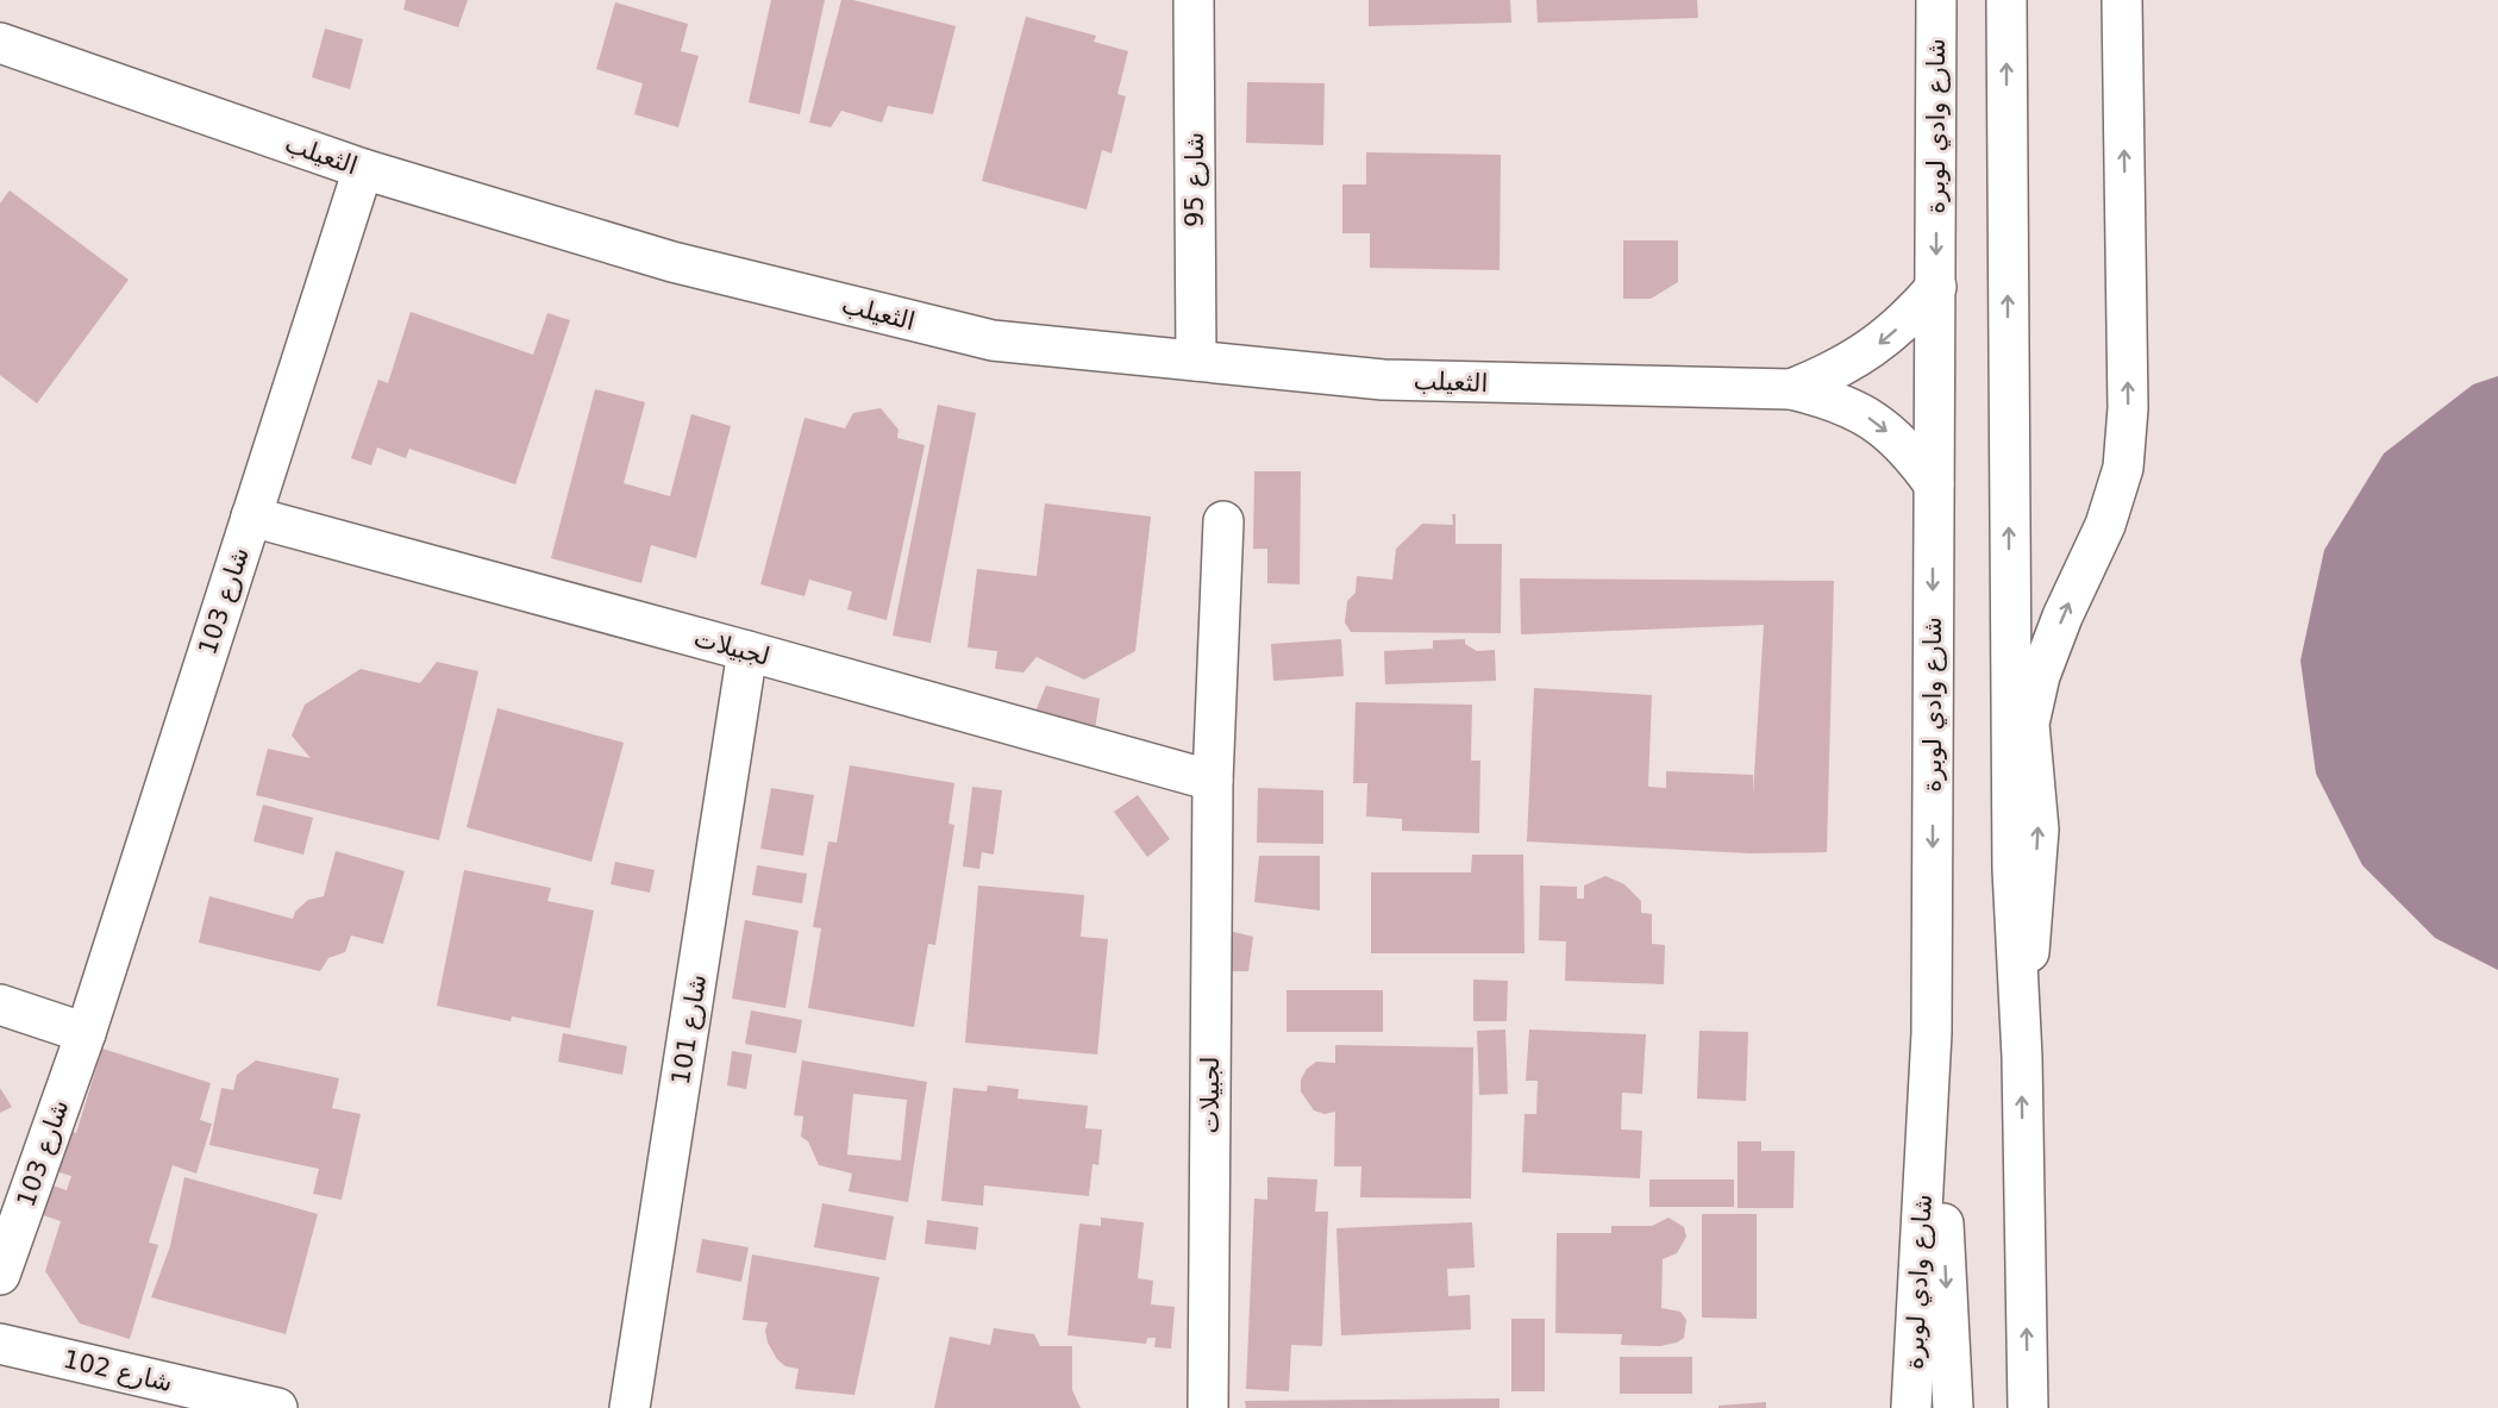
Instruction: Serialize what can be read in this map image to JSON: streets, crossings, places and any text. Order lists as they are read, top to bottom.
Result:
{
  "streets": {
    "street": [
      "شارع وادي لوبرة",
      "الثعيلب",
      "شارع 95",
      "شارع 103",
      "لجبيلات",
      "شارع 101",
      "شارع 102"
    ]
  },
  "crossings": [
    ["شارع وادي لوبرة", "الثعيلب"],
    ["الثعيلب", "شارع 95"],
    ["الثعيلب", "شارع 103"],
    ["شارع 103", "لجبيلات"],
    ["لجبيلات", "شارع 101"]
  ]
}
